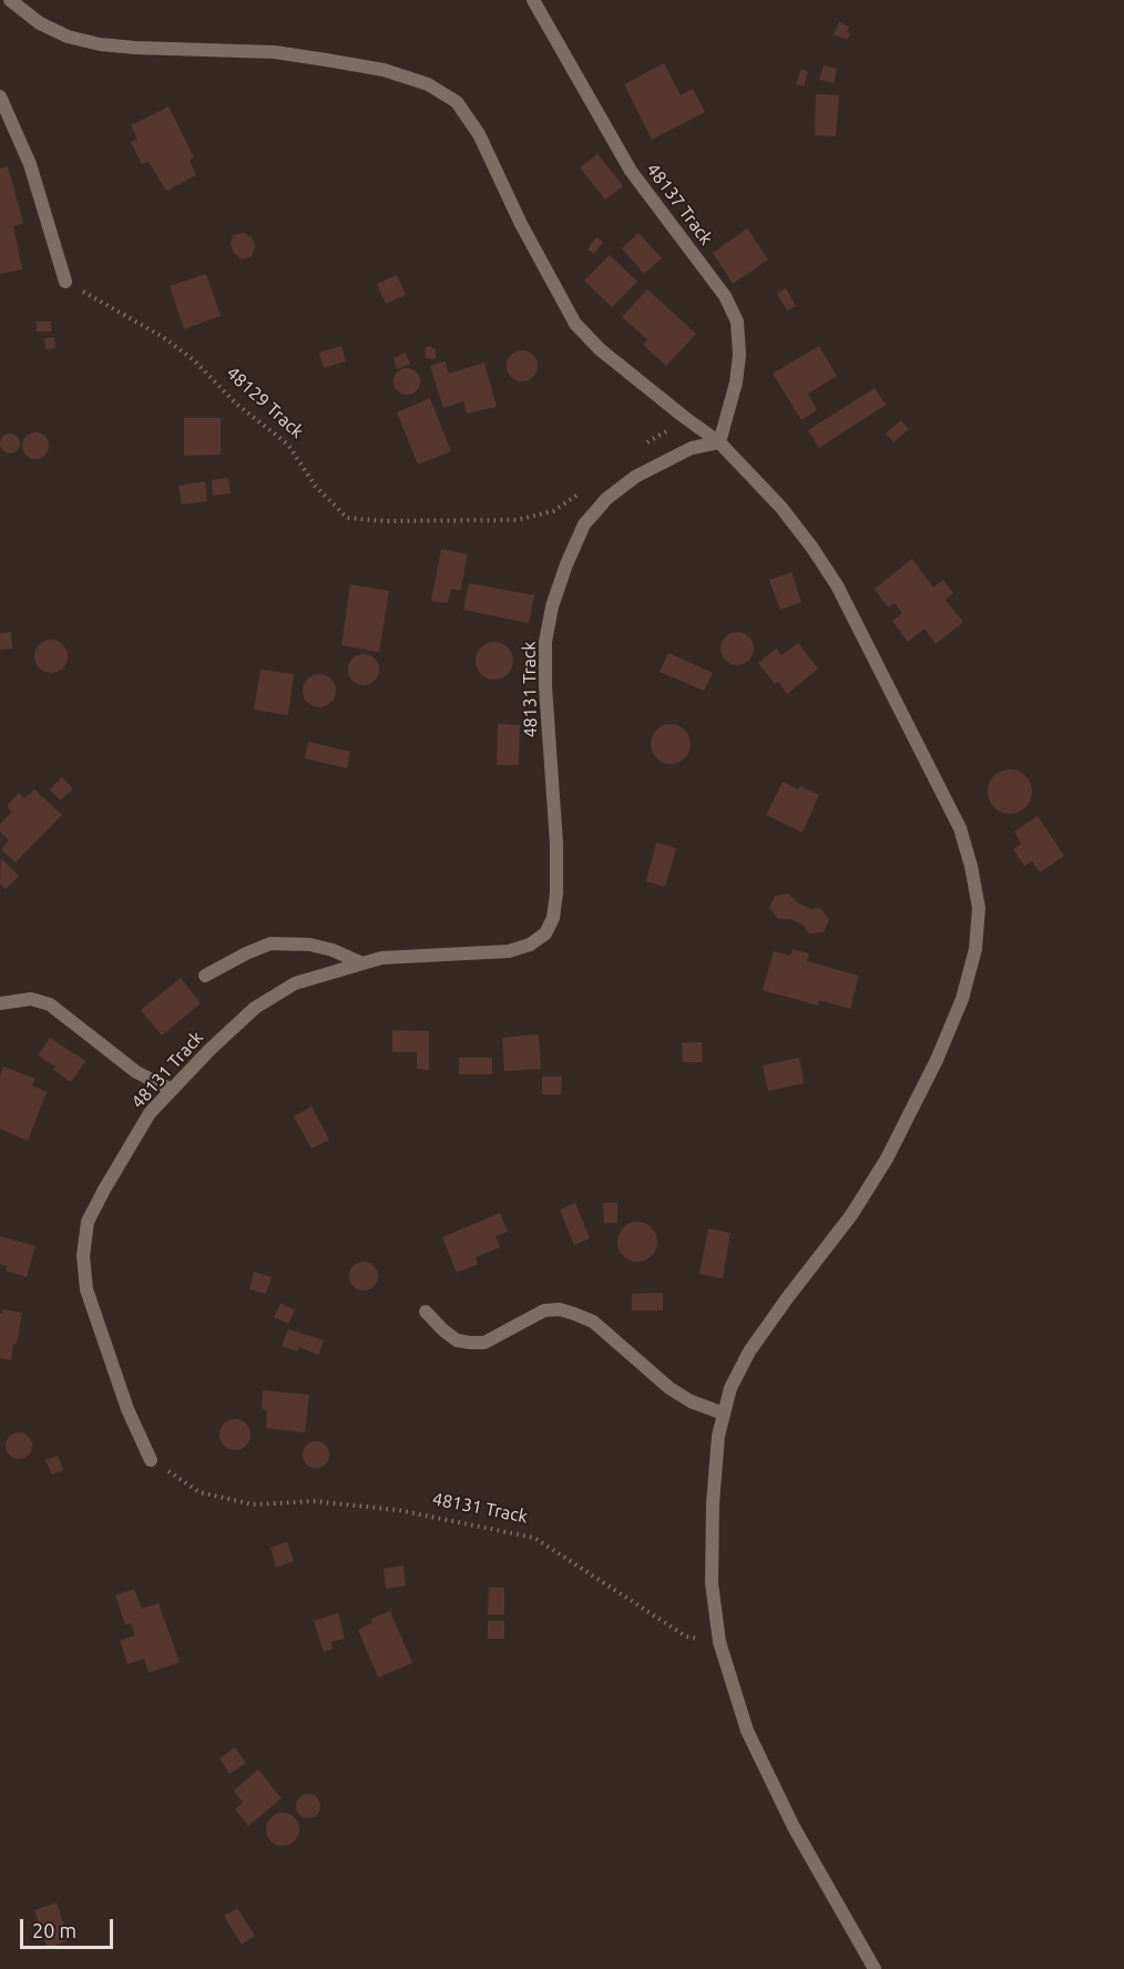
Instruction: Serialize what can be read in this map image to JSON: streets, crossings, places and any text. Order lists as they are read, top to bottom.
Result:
{
  "streets": {
    "street": ["48137 Track", "48131 Track"],
    "path": ["48129 Track"]
  },
  "crossings": [
    ["48137 Track", "48131 Track"]
  ],
  "scale_bar": "20 m"
}
